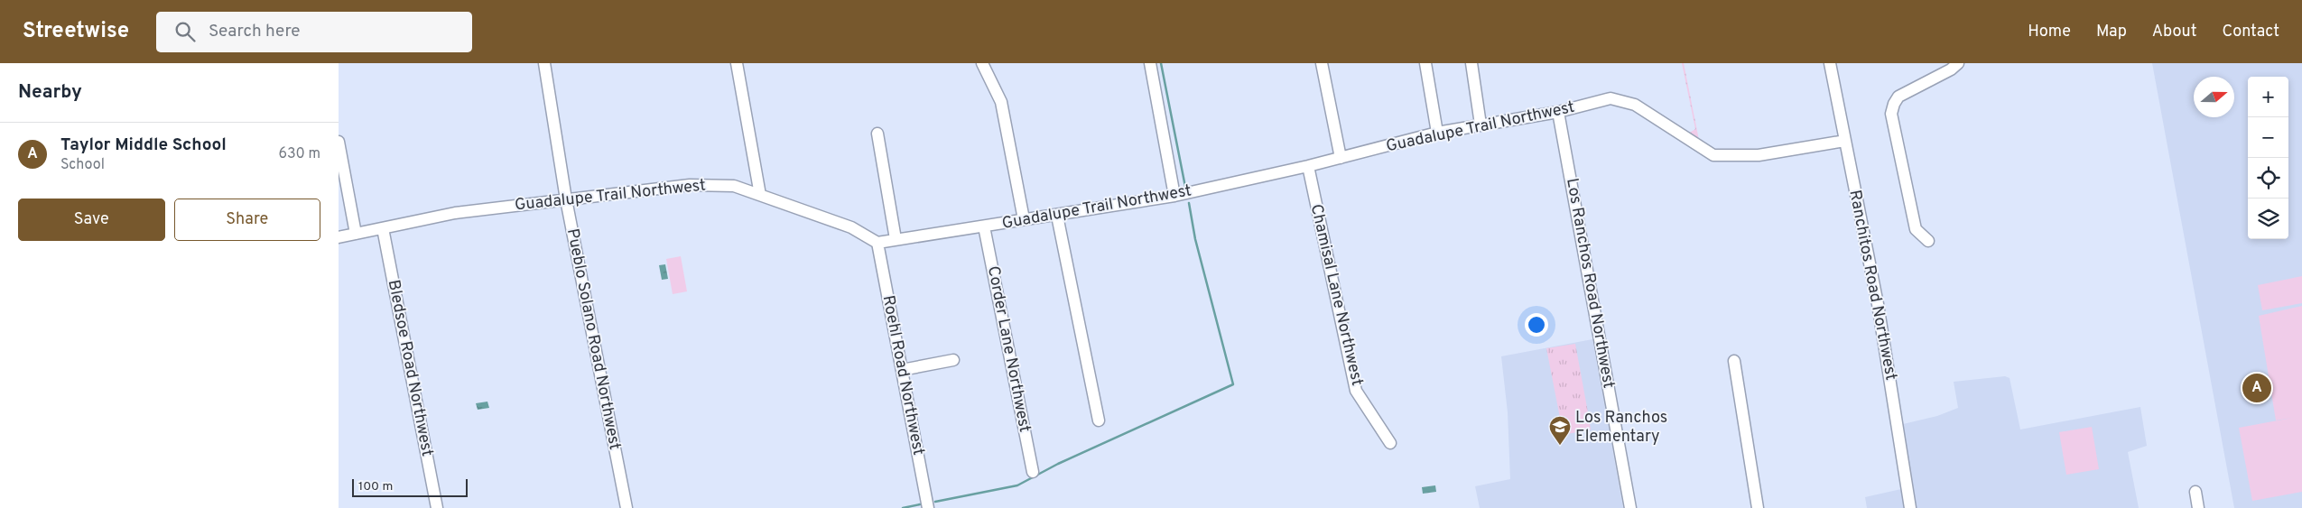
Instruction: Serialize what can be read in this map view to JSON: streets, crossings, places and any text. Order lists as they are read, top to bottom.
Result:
{
  "streets": {
    "street": [
      "Guadalupe Trail Northwest",
      "Los Ranchos Road Northwest",
      "Ranchitos Road Northwest",
      "Chamisal Lane Northwest",
      "Pueblo Solano Road Northwest",
      "Corder Lane Northwest",
      "Bledsoe Road Northwest",
      "Roehl Road Northwest"
    ]
  },
  "crossings": [
    ["Guadalupe Trail Northwest", "Los Ranchos Road Northwest"],
    ["Guadalupe Trail Northwest", "Ranchitos Road Northwest"],
    ["Guadalupe Trail Northwest", "Chamisal Lane Northwest"],
    ["Guadalupe Trail Northwest", "Pueblo Solano Road Northwest"],
    ["Guadalupe Trail Northwest", "Corder Lane Northwest"],
    ["Guadalupe Trail Northwest", "Bledsoe Road Northwest"],
    ["Guadalupe Trail Northwest", "Roehl Road Northwest"]
  ],
  "places": {
    "school or university": ["Los Ranchos Elementary"]
  },
  "scale_bar": "100 m",
  "north": "right",
  "page": {
    "header": "Streetwise",
    "search": "Search here",
    "nav": [
      "Home",
      "Map",
      "About",
      "Contact"
    ],
    "heading": "Nearby",
    "map_buttons": ["+", "−"],
    "list": [
      {
        "mark": "A",
        "name": "Taylor Middle School",
        "note": "School",
        "value": "630 m"
      }
    ],
    "buttons": ["Save", "Share"],
    "pins": "A",
    "scale": "100 m"
  }
}
